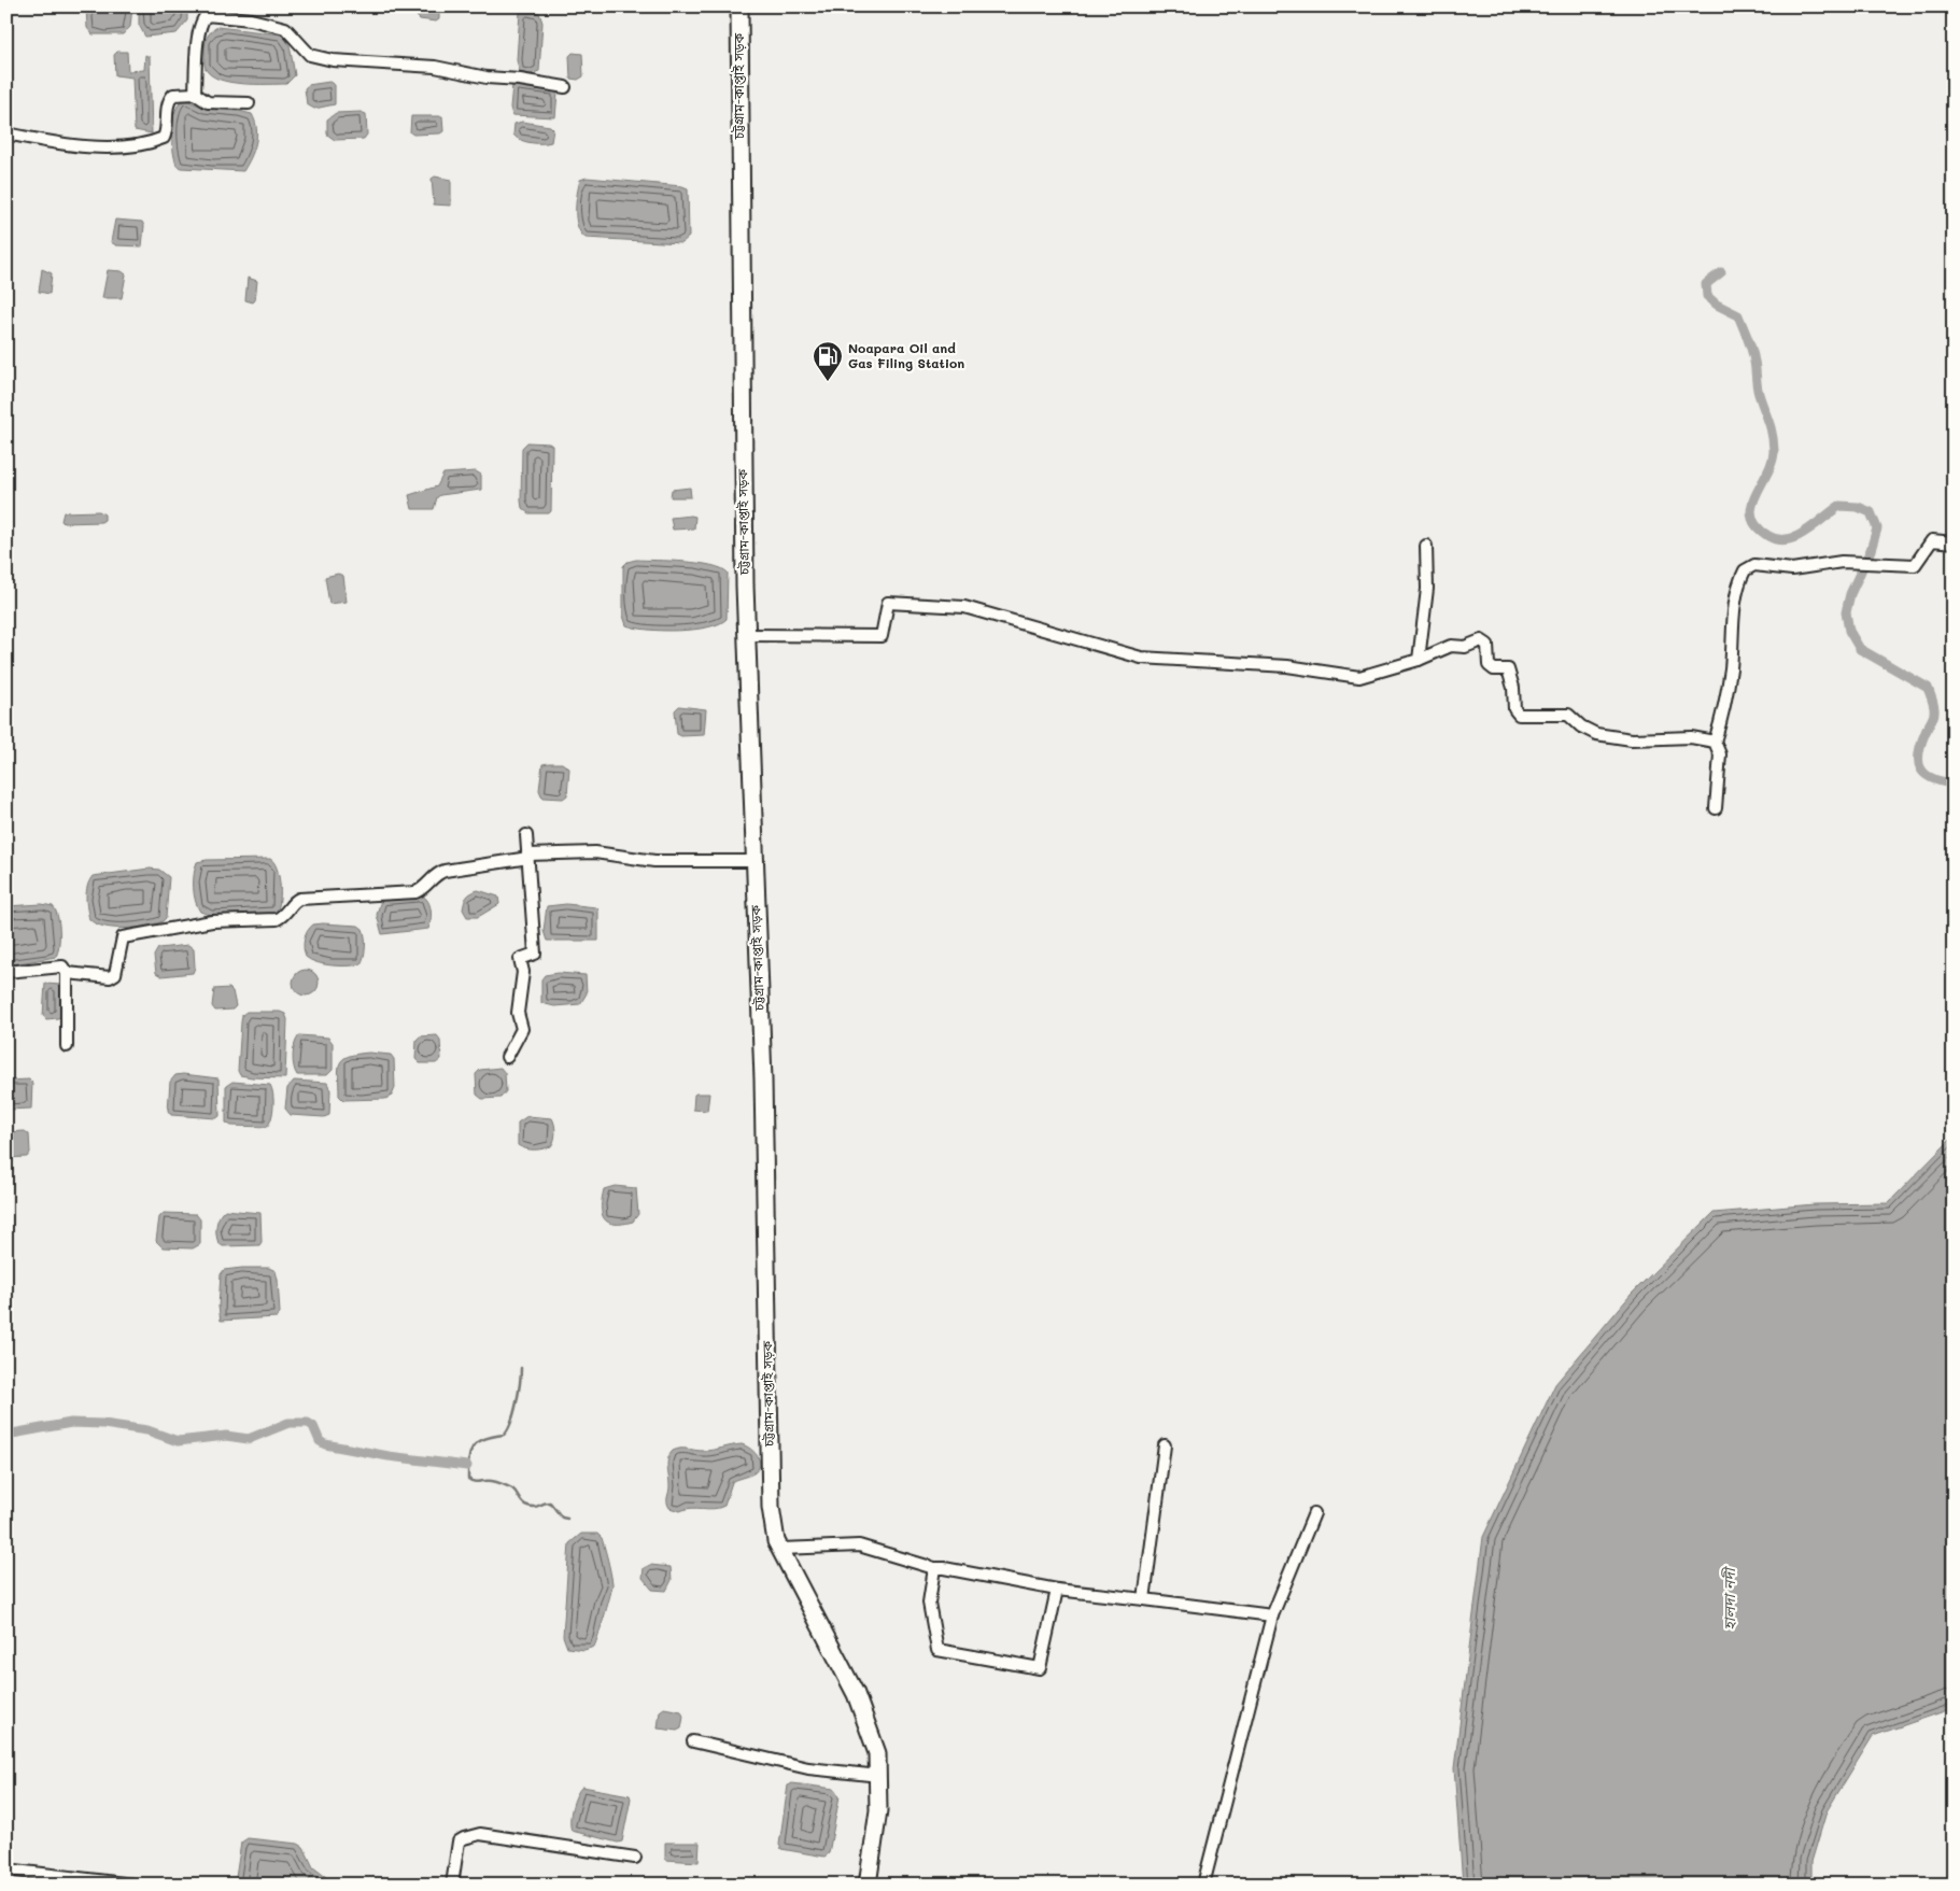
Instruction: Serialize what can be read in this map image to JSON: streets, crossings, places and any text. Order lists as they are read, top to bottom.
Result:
{
  "streets": {
    "main road": ["চট্টগ্রাম-কাপ্তাই সড়ক"]
  },
  "water": ["হালদা নদী"],
  "places": {
    "fuel station": ["Noapara Oil and Gas Filing Station"]
  }
}
